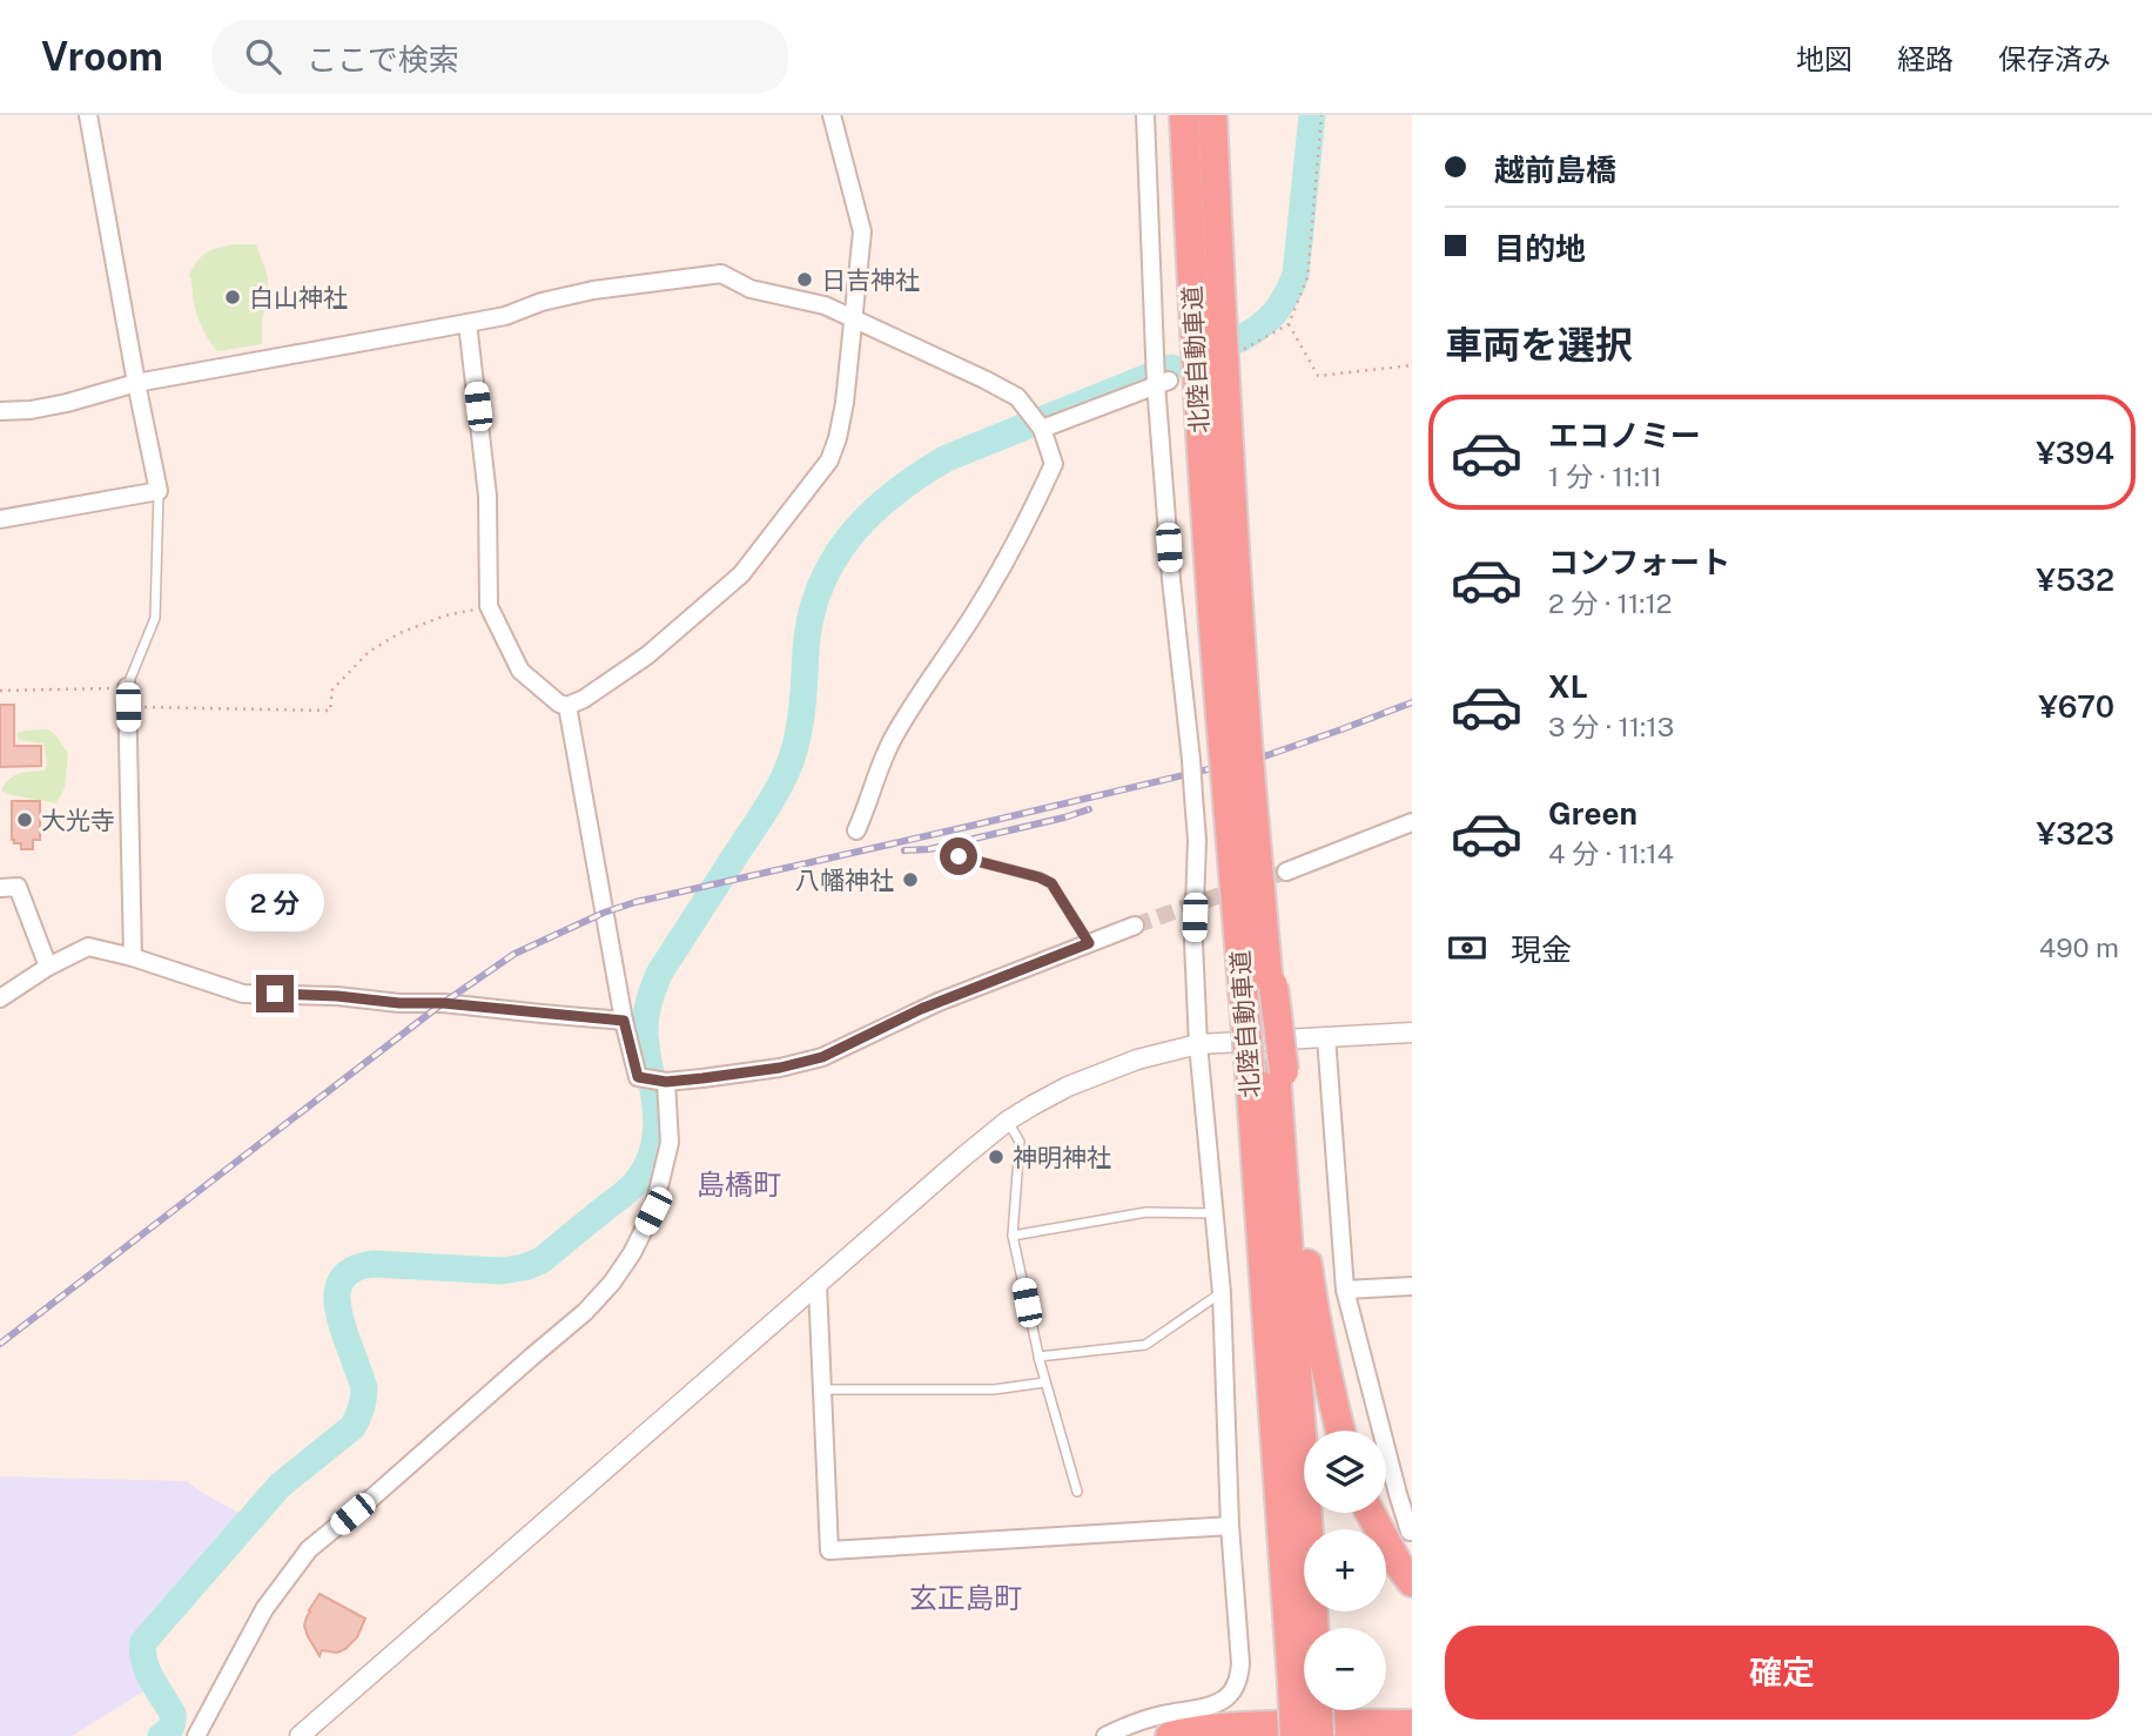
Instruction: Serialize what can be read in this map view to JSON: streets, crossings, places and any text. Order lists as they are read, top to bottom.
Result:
{
  "streets": {
    "highway": ["北陸自動車道"]
  },
  "districts": ["島橋町", "玄正島町"],
  "places": [
    "日吉神社",
    "白山神社",
    "大光寺",
    "八幡神社",
    "神明神社"
  ],
  "page": {
    "header": "Vroom",
    "search": "ここで検索",
    "nav": ["地図", "経路", "保存済み"],
    "banner": ["越前島橋", "目的地"],
    "heading": "車両を選択",
    "list": [
      {
        "name": "エコノミー",
        "note": "1 分 · 11:11",
        "value": "¥394"
      },
      {
        "name": "コンフォート",
        "note": "2 分 · 11:12",
        "value": "¥532"
      },
      {
        "name": "XL",
        "note": "3 分 · 11:13",
        "value": "¥670"
      },
      {
        "name": "Green",
        "note": "4 分 · 11:14",
        "value": "¥323"
      }
    ],
    "bubble": "2 分",
    "pay": ["現金", "490 m"],
    "map_buttons": ["+", "−"],
    "buttons": "確定"
  }
}
